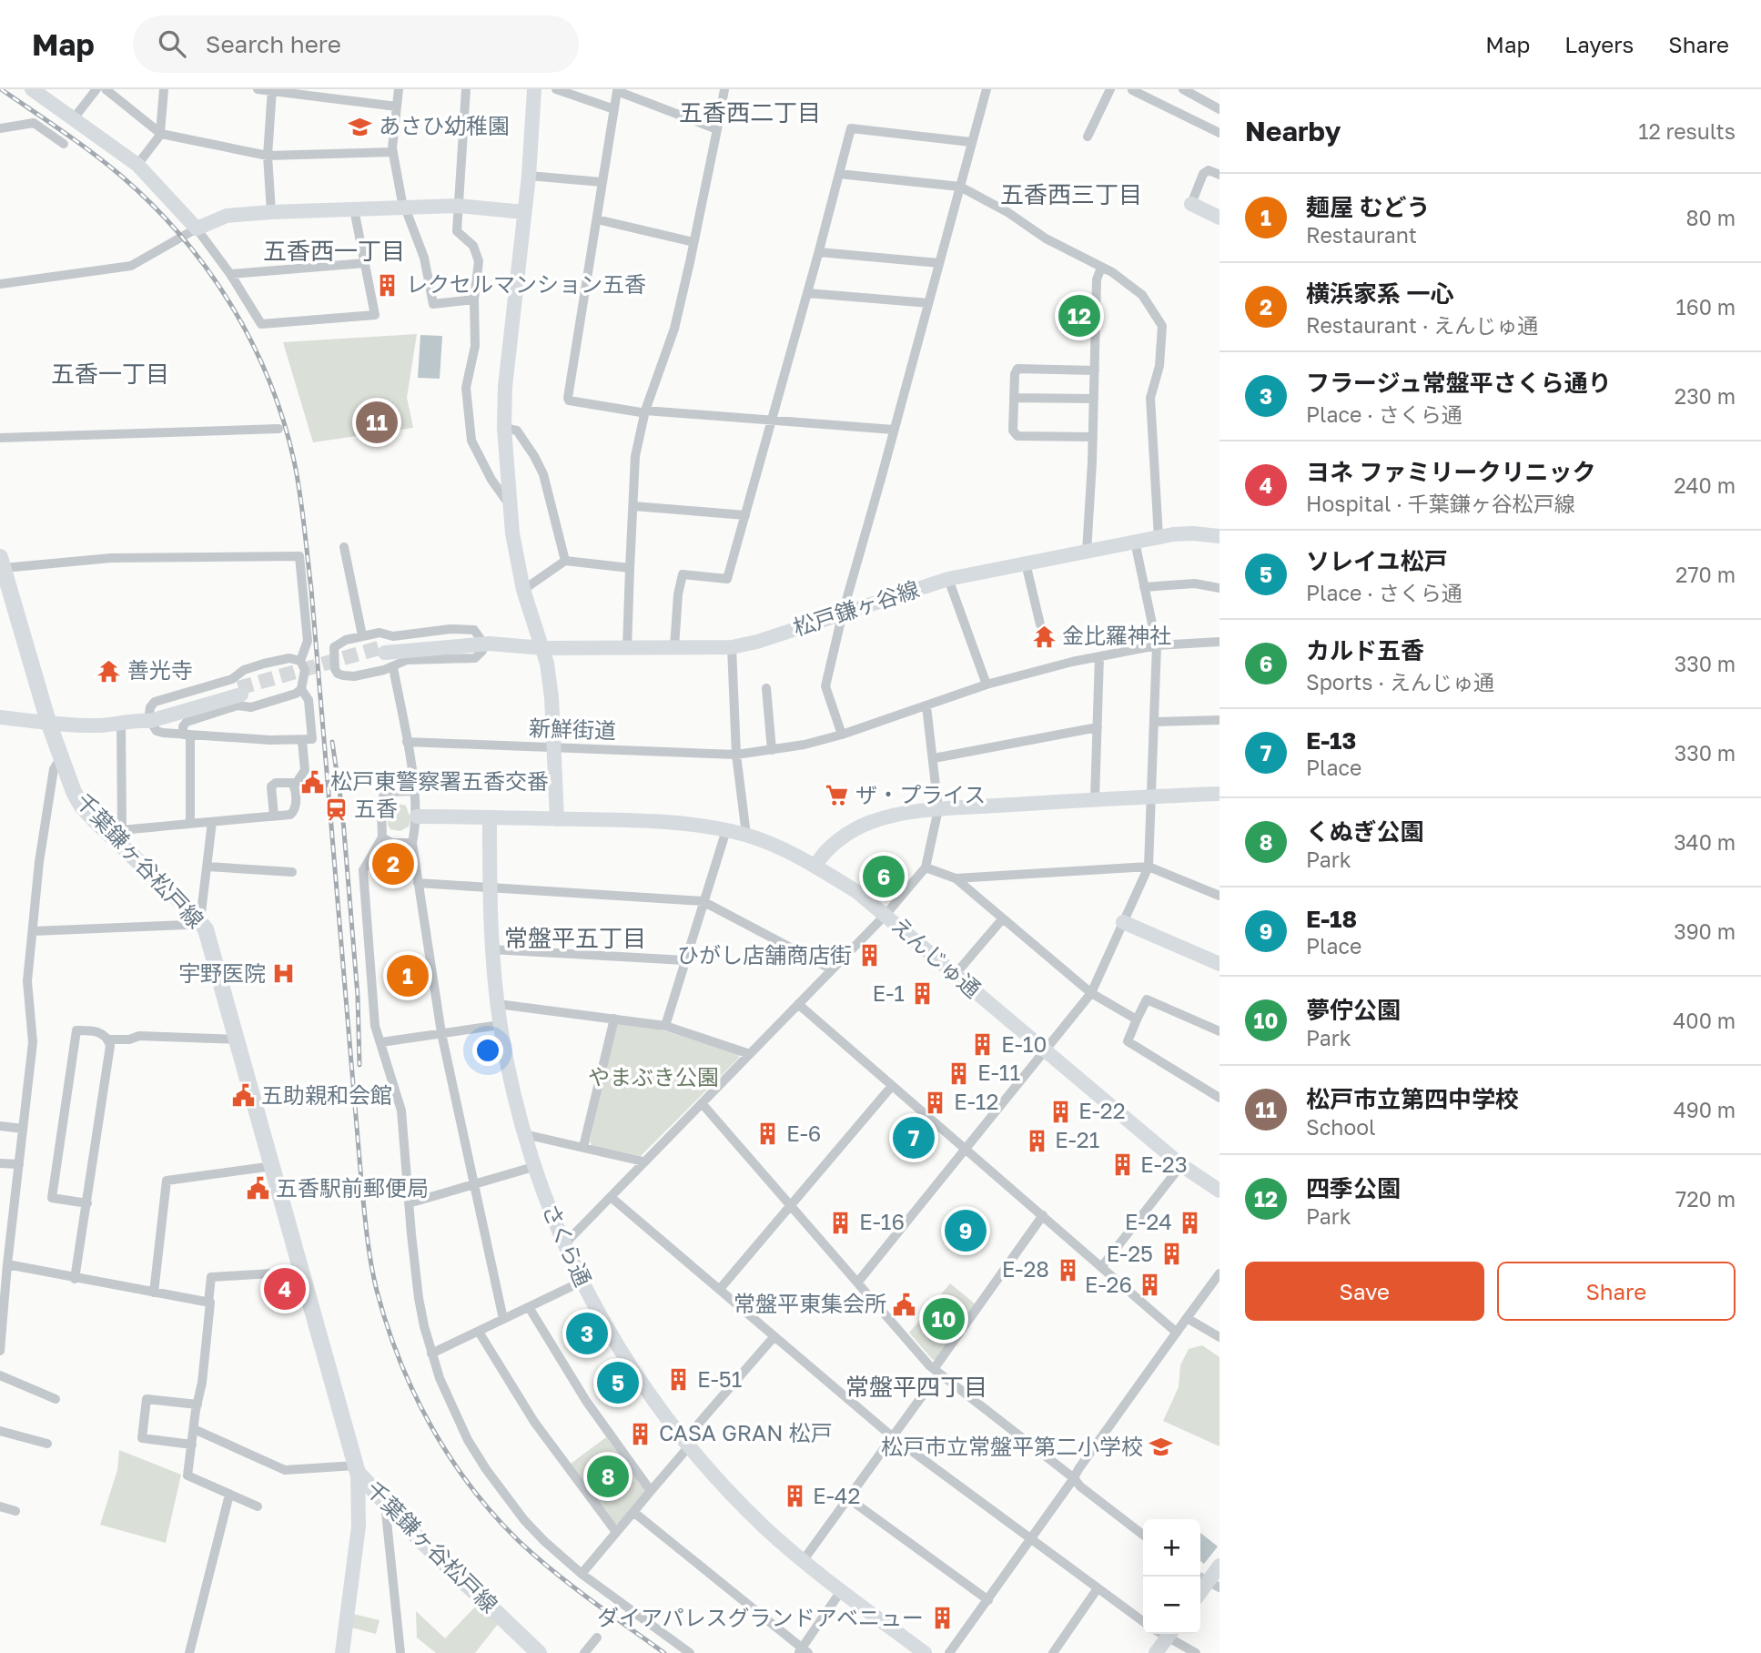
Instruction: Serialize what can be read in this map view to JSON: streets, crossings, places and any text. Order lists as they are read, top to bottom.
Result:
{
  "streets": {
    "main road": ["千葉鎌ヶ谷松戸線"],
    "street": [
      "松戸鎌ヶ谷線",
      "新鮮街道",
      "えんじゅ通",
      "さくら通"
    ]
  },
  "crossings": [
    ["えんじゅ通", "さくら通"]
  ],
  "districts": [
    "五香西二丁目",
    "五香西三丁目",
    "五香西一丁目",
    "五香一丁目",
    "常盤平五丁目",
    "常盤平四丁目"
  ],
  "parks": ["やまぶき公園"],
  "places": {
    "school or university": ["あさひ幼稚園", "松戸市立常盤平第二小学校"],
    "building": [
      "レクセルマンション五香",
      "ひがし店舗商店街",
      "E-1",
      "E-10",
      "E-11",
      "E-12",
      "E-22",
      "E-6",
      "E-21",
      "E-23",
      "E-16",
      "E-24",
      "E-25",
      "E-28",
      "E-26",
      "E-51",
      "CASA GRAN 松戸",
      "E-42",
      "ダイアパレスグランドアベニュー"
    ],
    "temple": ["金比羅神社", "善光寺"],
    "public building": [
      "松戸東警察署五香交番",
      "五助親和会館",
      "五香駅前郵便局",
      "常盤平東集会所"
    ],
    "supermarket": ["ザ・プライス"],
    "station": ["五香"],
    "hospital": ["宇野医院"]
  },
  "page": {
    "header": "Map",
    "search": "Search here",
    "nav": ["Map", "Layers", "Share"],
    "heading": ["Nearby", "12 results"],
    "list": [
      {
        "mark": "1",
        "name": "麺屋 むどう",
        "note": "Restaurant",
        "value": "80 m"
      },
      {
        "mark": "2",
        "name": "横浜家系 一心",
        "note": "Restaurant · えんじゅ通",
        "value": "160 m"
      },
      {
        "mark": "3",
        "name": "フラージュ常盤平さくら通り",
        "note": "Place · さくら通",
        "value": "230 m"
      },
      {
        "mark": "4",
        "name": "ヨネ ファミリークリニック",
        "note": "Hospital · 千葉鎌ヶ谷松戸線",
        "value": "240 m"
      },
      {
        "mark": "5",
        "name": "ソレイユ松戸",
        "note": "Place · さくら通",
        "value": "270 m"
      },
      {
        "mark": "6",
        "name": "カルド五香",
        "note": "Sports · えんじゅ通",
        "value": "330 m"
      },
      {
        "mark": "7",
        "name": "E-13",
        "note": "Place",
        "value": "330 m"
      },
      {
        "mark": "8",
        "name": "くぬぎ公園",
        "note": "Park",
        "value": "340 m"
      },
      {
        "mark": "9",
        "name": "E-18",
        "note": "Place",
        "value": "390 m"
      },
      {
        "mark": "10",
        "name": "夢佇公園",
        "note": "Park",
        "value": "400 m"
      },
      {
        "mark": "11",
        "name": "松戸市立第四中学校",
        "note": "School",
        "value": "490 m"
      },
      {
        "mark": "12",
        "name": "四季公園",
        "note": "Park",
        "value": "720 m"
      }
    ],
    "pins": [
      "12",
      "11",
      "2",
      "6",
      "1",
      "7",
      "9",
      "4",
      "10",
      "3",
      "5",
      "8"
    ],
    "buttons": ["Save", "Share"],
    "map_buttons": ["+", "−"]
  }
}
